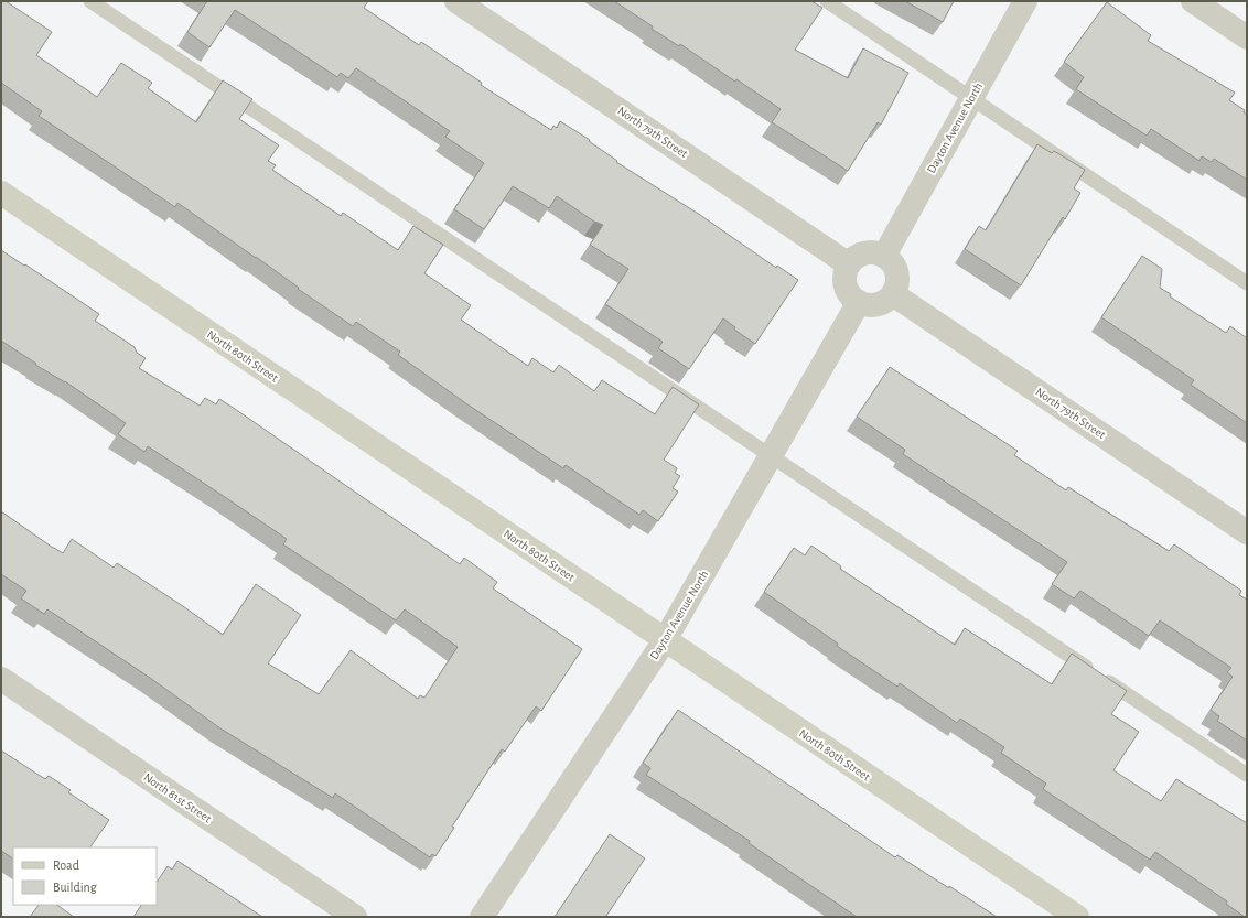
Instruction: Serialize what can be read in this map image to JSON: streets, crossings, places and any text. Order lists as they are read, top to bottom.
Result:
{
  "streets": {
    "street": [
      "Dayton Avenue North",
      "North 79th Street",
      "North 80th Street",
      "North 81st Street"
    ]
  },
  "crossings": [
    ["Dayton Avenue North", "North 79th Street"],
    ["Dayton Avenue North", "North 80th Street"]
  ],
  "legend": ["Road", "Building"]
}
